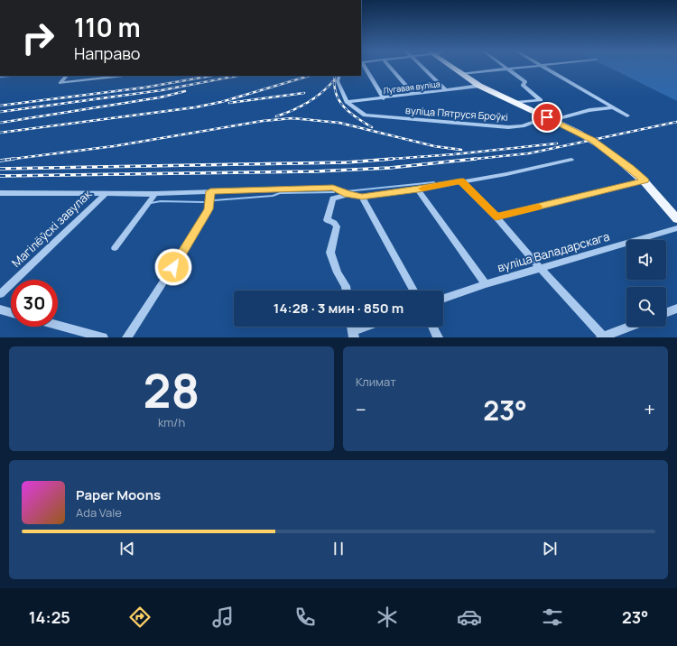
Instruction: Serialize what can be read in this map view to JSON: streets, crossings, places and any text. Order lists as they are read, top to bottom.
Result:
{
  "streets": {
    "street": [
      "Лугавая вуліца",
      "вуліца Пятруся Броўкі",
      "Магілёўскі завулак",
      "вуліца Валадарскага"
    ]
  },
  "crossings": [
    ["Лугавая вуліца", "вуліца Пятруся Броўкі"]
  ],
  "page": {
    "turn": ["110 m", "Направо"],
    "limit": "30",
    "trip": "14:28 · 3 мин · 850 m",
    "tile": [
      ["28", "km/h"],
      "Климат"
    ],
    "heat": ["−", "23°", "+"],
    "song": ["Paper Moons", "Ada Vale"],
    "tabs": ["14:25", "23°"]
  }
}
